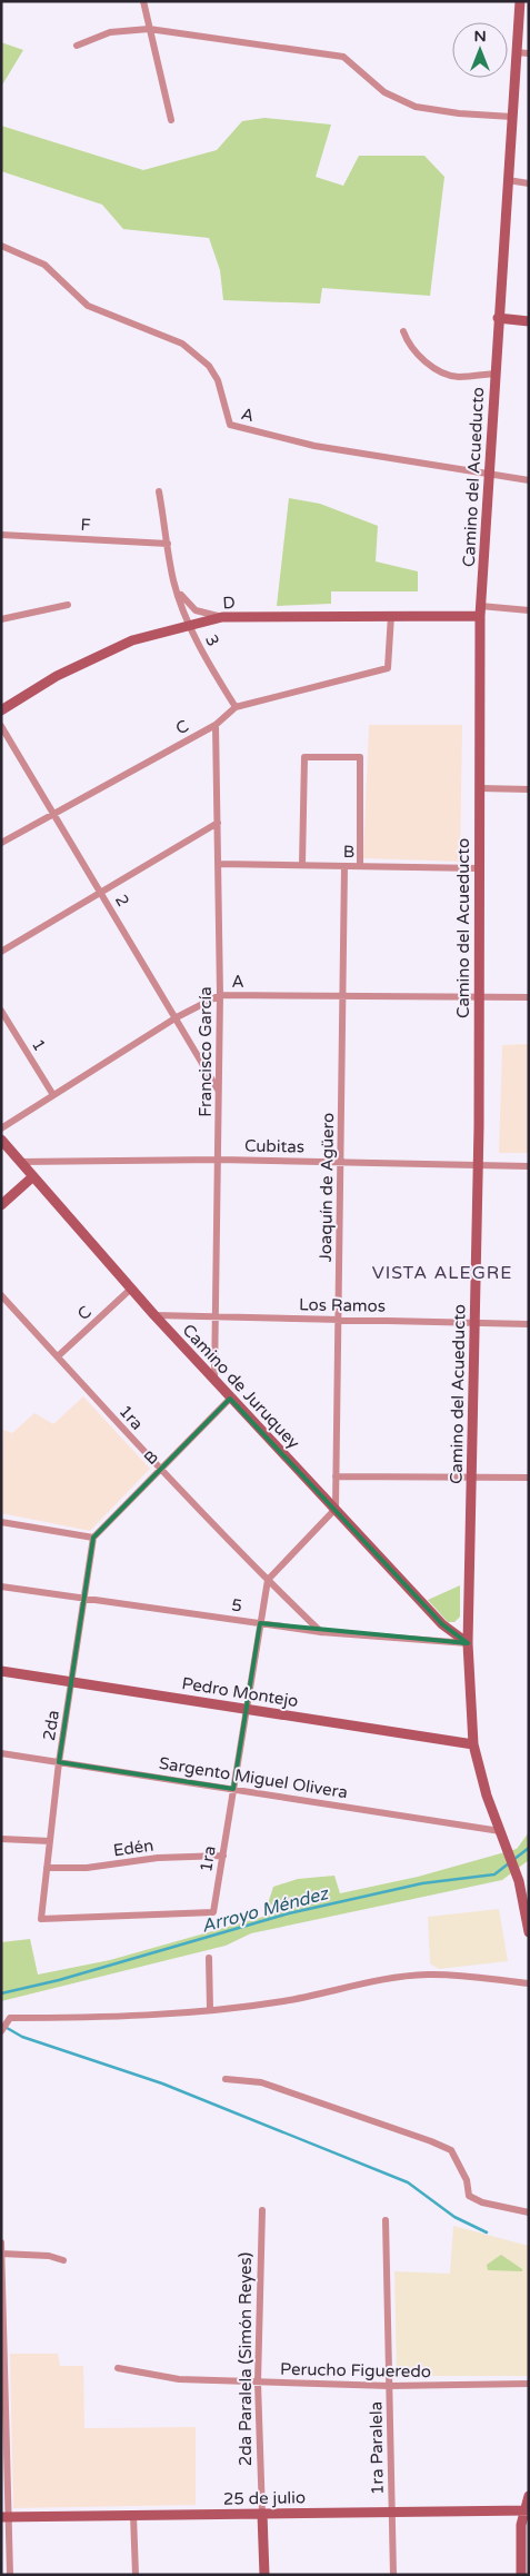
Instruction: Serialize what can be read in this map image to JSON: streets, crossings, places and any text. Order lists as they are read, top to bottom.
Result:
{
  "streets": {
    "street": [
      "A",
      "Camino del Acueducto",
      "F",
      "D",
      "3",
      "C",
      "B",
      "2",
      "1",
      "Francisco García",
      "Cubitas",
      "Joaquín de Agüero",
      "Los Ramos",
      "Camino de Juruquey",
      "1ra",
      "5",
      "Pedro Montejo",
      "2da",
      "Sargento Miguel Olivera",
      "Edén",
      "2da Paralela (Simón Reyes)",
      "Perucho Figueredo",
      "1ra Paralela",
      "25 de julio"
    ]
  },
  "crossings": [
    ["A", "Camino del Acueducto"],
    ["A", "2"],
    ["A", "1"],
    ["A", "Francisco García"],
    ["A", "Joaquín de Agüero"],
    ["Camino del Acueducto", "D"],
    ["Camino del Acueducto", "B"],
    ["Camino del Acueducto", "Cubitas"],
    ["Camino del Acueducto", "Los Ramos"],
    ["Camino del Acueducto", "Camino de Juruquey"],
    ["Camino del Acueducto", "5"],
    ["Camino del Acueducto", "Pedro Montejo"],
    ["Camino del Acueducto", "Sargento Miguel Olivera"],
    ["F", "3"],
    ["D", "3"],
    ["D", "C"],
    ["3", "C"],
    ["C", "2"],
    ["C", "Francisco García"],
    ["C", "Camino de Juruquey"],
    ["C", "1ra"],
    ["B", "Francisco García"],
    ["B", "Joaquín de Agüero"],
    ["B", "Camino de Juruquey"],
    ["B", "1ra"],
    ["B", "2da"],
    ["2", "Francisco García"],
    ["Francisco García", "Cubitas"],
    ["Francisco García", "Los Ramos"],
    ["Francisco García", "Camino de Juruquey"],
    ["Cubitas", "Joaquín de Agüero"],
    ["Cubitas", "Camino de Juruquey"],
    ["Joaquín de Agüero", "Los Ramos"],
    ["Joaquín de Agüero", "Camino de Juruquey"],
    ["Los Ramos", "Camino de Juruquey"],
    ["Camino de Juruquey", "5"],
    ["1ra", "5"],
    ["1ra", "Pedro Montejo"],
    ["1ra", "2da"],
    ["1ra", "Sargento Miguel Olivera"],
    ["1ra", "Edén"],
    ["5", "2da"],
    ["Pedro Montejo", "2da"],
    ["2da", "Sargento Miguel Olivera"],
    ["2da", "Edén"],
    ["2da Paralela (Simón Reyes)", "Perucho Figueredo"],
    ["2da Paralela (Simón Reyes)", "25 de julio"],
    ["Perucho Figueredo", "1ra Paralela"],
    ["1ra Paralela", "25 de julio"]
  ],
  "districts": ["VISTA ALEGRE"],
  "water": ["Arroyo Méndez"],
  "north": "top"
}
